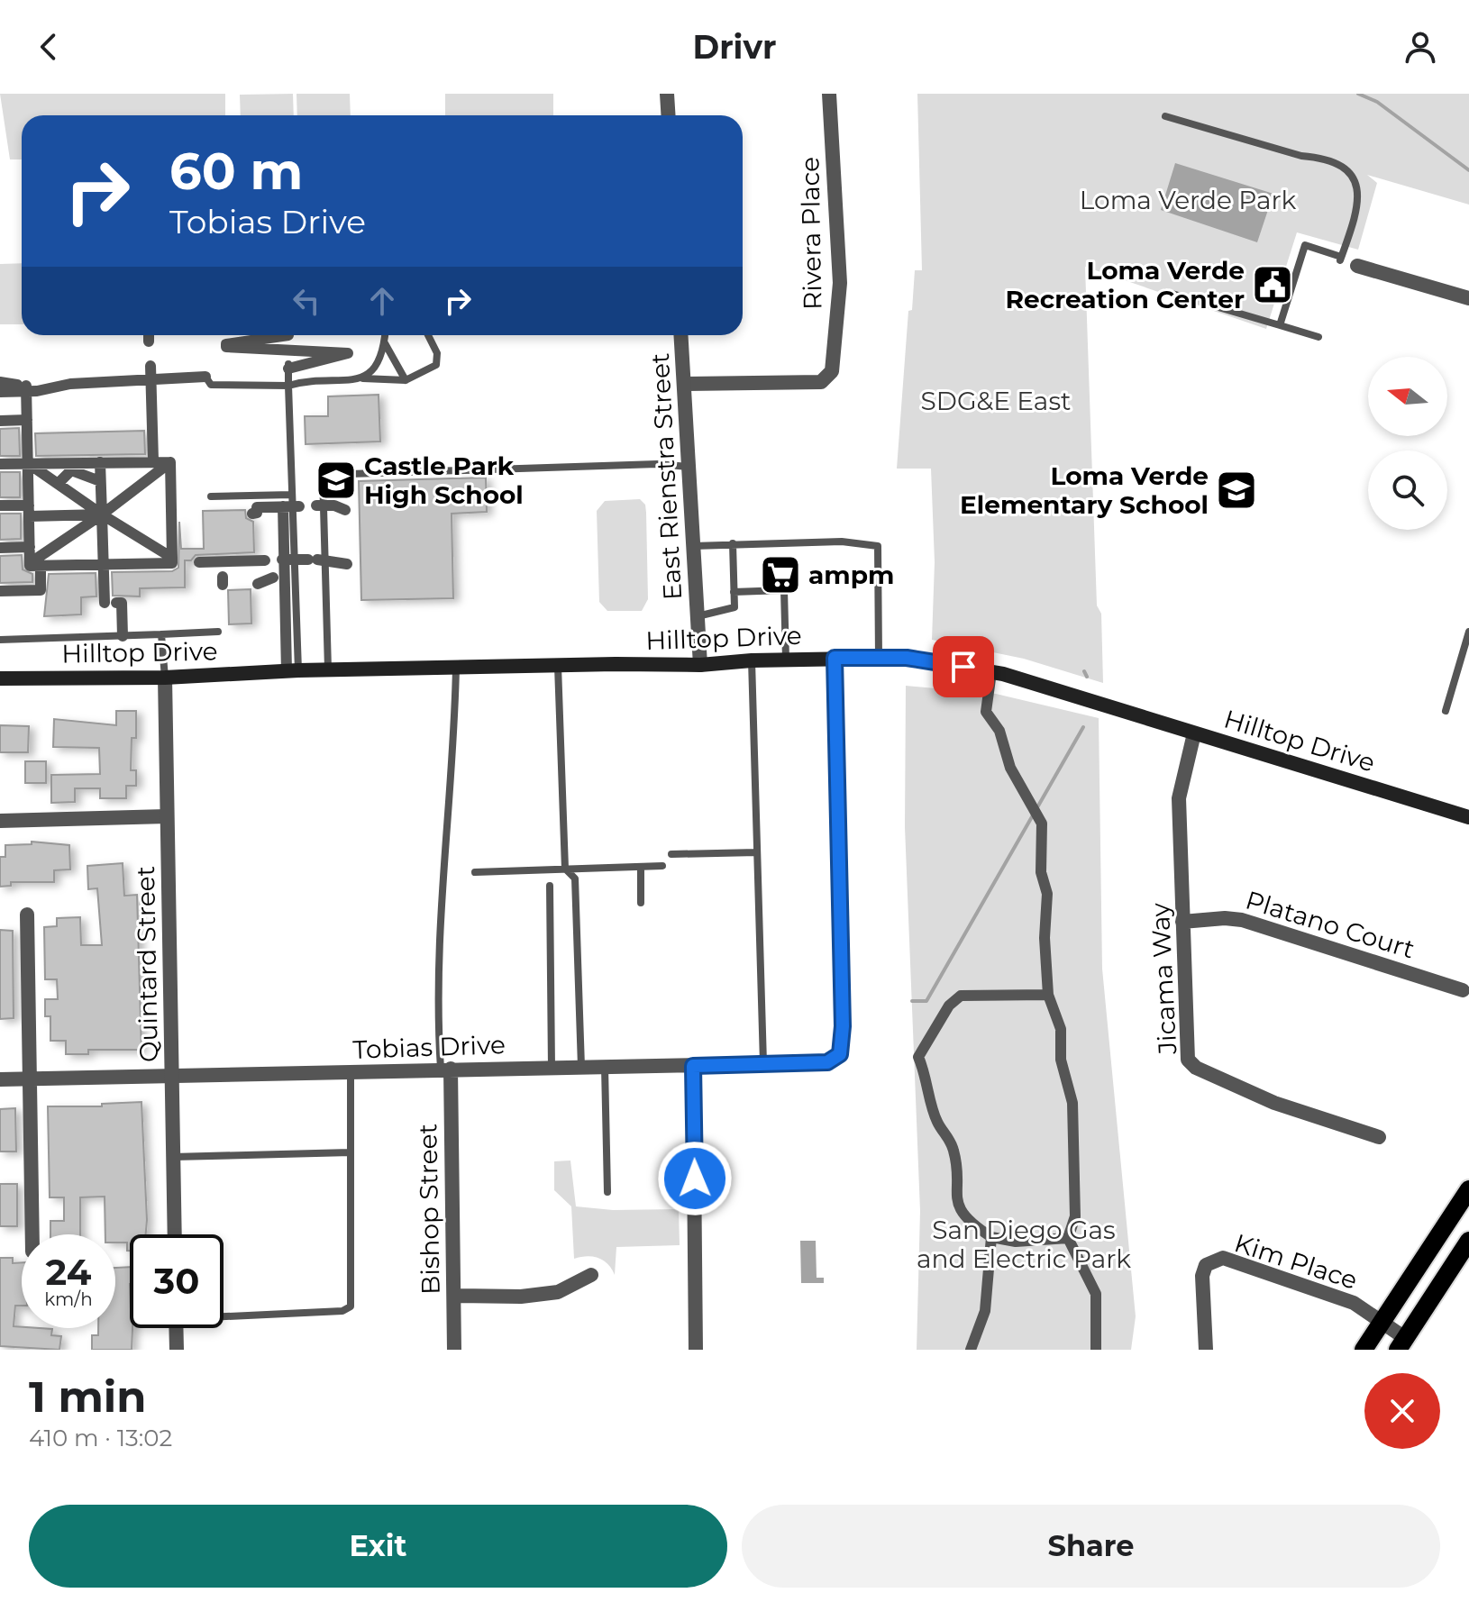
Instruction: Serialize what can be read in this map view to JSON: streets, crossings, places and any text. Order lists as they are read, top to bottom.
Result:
{
  "streets": {
    "main road": ["Hilltop Drive"],
    "street": [
      "Rivera Place",
      "East Rienstra Street",
      "Platano Court",
      "Quintard Street",
      "Jicama Way",
      "Tobias Drive",
      "Bishop Street",
      "Kim Place"
    ]
  },
  "crossings": [
    ["Rivera Place", "East Rienstra Street"],
    ["East Rienstra Street", "Hilltop Drive"],
    ["Hilltop Drive", "Quintard Street"],
    ["Hilltop Drive", "Jicama Way"],
    ["Hilltop Drive", "Tobias Drive"],
    ["Platano Court", "Jicama Way"],
    ["Quintard Street", "Tobias Drive"],
    ["Tobias Drive", "Bishop Street"]
  ],
  "parks": ["Loma Verde Park", "SDG&E East", "San Diego Gas and Electric Park"],
  "places": {
    "public building": ["Loma Verde Recreation Center"],
    "school or university": ["Castle Park High School", "Loma Verde Elementary School"],
    "supermarket": ["ampm"]
  },
  "north": "left",
  "page": {
    "header": "Drivr",
    "turn": ["60 m", "Tobias Drive"],
    "speed": "24 km/h",
    "limit": "30",
    "heading": ["1 min", "410 m · 13:02"],
    "buttons": ["Exit", "Share"]
  }
}
